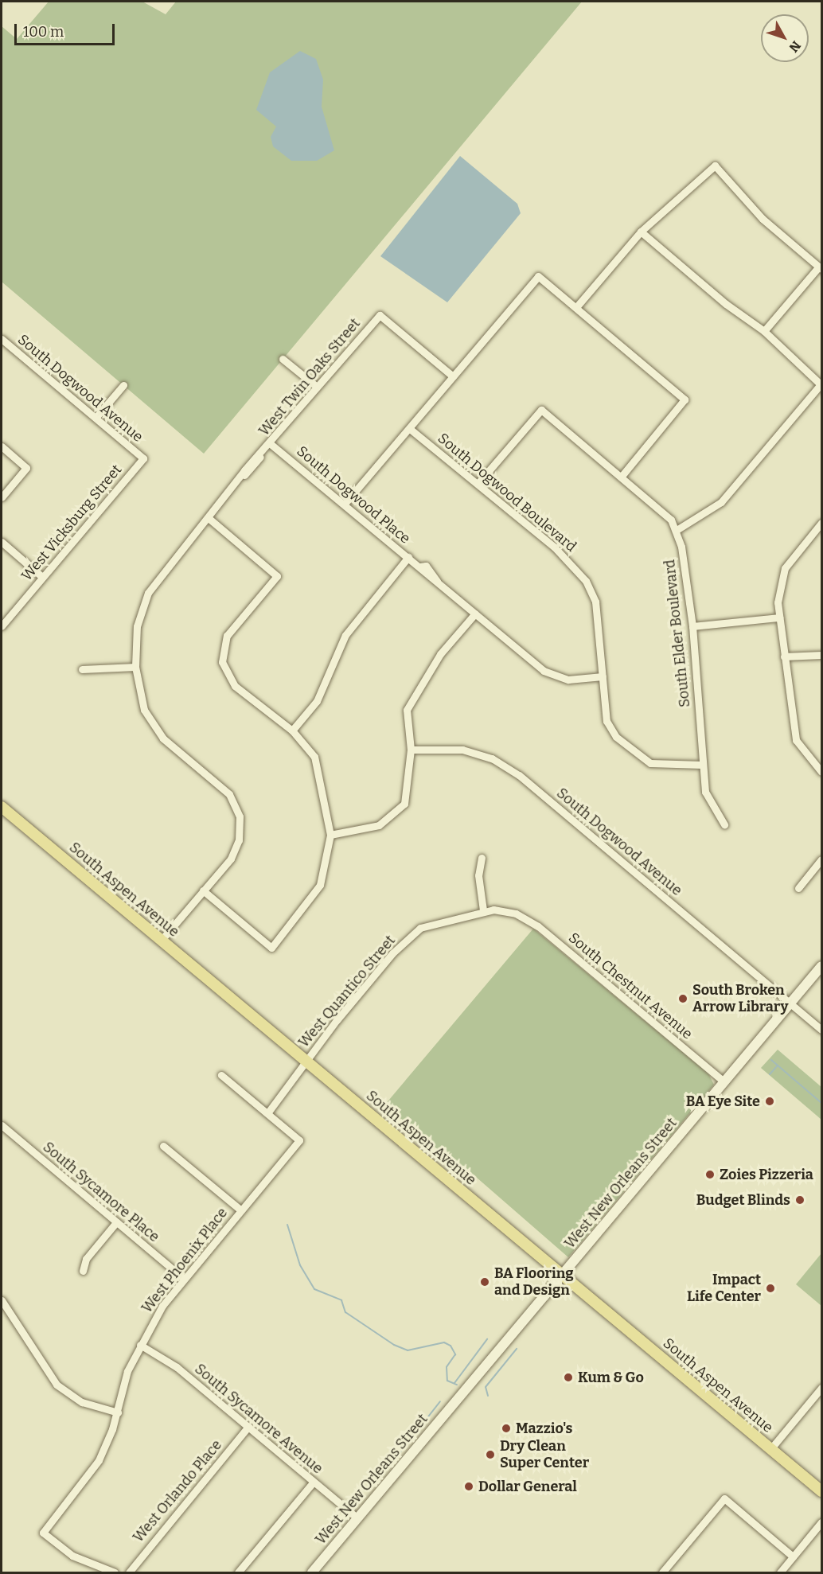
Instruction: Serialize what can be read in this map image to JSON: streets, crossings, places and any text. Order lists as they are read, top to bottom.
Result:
{
  "streets": {
    "main road": ["South Aspen Avenue"],
    "street": [
      "West Twin Oaks Street",
      "South Dogwood Avenue",
      "South Dogwood Boulevard",
      "South Dogwood Place",
      "West Vicksburg Street",
      "South Elder Boulevard",
      "South Chestnut Avenue",
      "West Quantico Street",
      "West New Orleans Street",
      "South Sycamore Place",
      "West Phoenix Place",
      "South Sycamore Avenue",
      "West Orlando Place"
    ]
  },
  "crossings": [
    ["West Twin Oaks Street", "South Dogwood Place"],
    ["West Twin Oaks Street", "South Aspen Avenue"],
    ["South Dogwood Avenue", "West Vicksburg Street"],
    ["South Dogwood Avenue", "West New Orleans Street"],
    ["South Dogwood Boulevard", "South Dogwood Place"],
    ["South Dogwood Boulevard", "South Elder Boulevard"],
    ["South Aspen Avenue", "West Quantico Street"],
    ["South Aspen Avenue", "West New Orleans Street"],
    ["South Chestnut Avenue", "West Quantico Street"],
    ["South Chestnut Avenue", "West New Orleans Street"],
    ["West Quantico Street", "West Phoenix Place"],
    ["West New Orleans Street", "South Sycamore Avenue"],
    ["South Sycamore Place", "West Phoenix Place"],
    ["West Phoenix Place", "South Sycamore Avenue"],
    ["South Sycamore Avenue", "West Orlando Place"]
  ],
  "places": [
    "South Broken Arrow Library",
    "BA Eye Site",
    "Zoies Pizzeria",
    "Budget Blinds",
    "BA Flooring and Design",
    "Impact Life Center",
    "Kum & Go",
    "Mazzio's",
    "Dry Clean Super Center",
    "Dollar General"
  ],
  "scale_bar": "100 m",
  "north": "bottom right"
}
